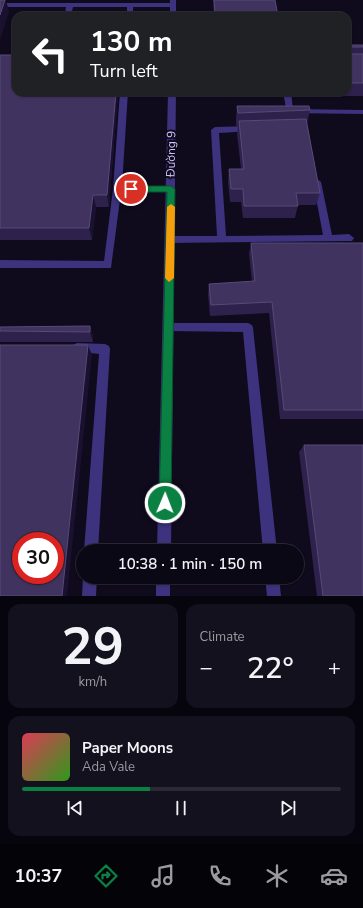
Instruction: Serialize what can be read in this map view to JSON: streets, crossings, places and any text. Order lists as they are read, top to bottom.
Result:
{
  "streets": {
    "street": ["Đường 9"]
  },
  "page": {
    "turn": ["130 m", "Turn left"],
    "limit": "30",
    "trip": "10:38 · 1 min · 150 m",
    "tile": [
      ["29", "km/h"],
      "Climate"
    ],
    "heat": ["−", "22°", "+"],
    "song": ["Paper Moons", "Ada Vale"],
    "tabs": "10:37"
  }
}
